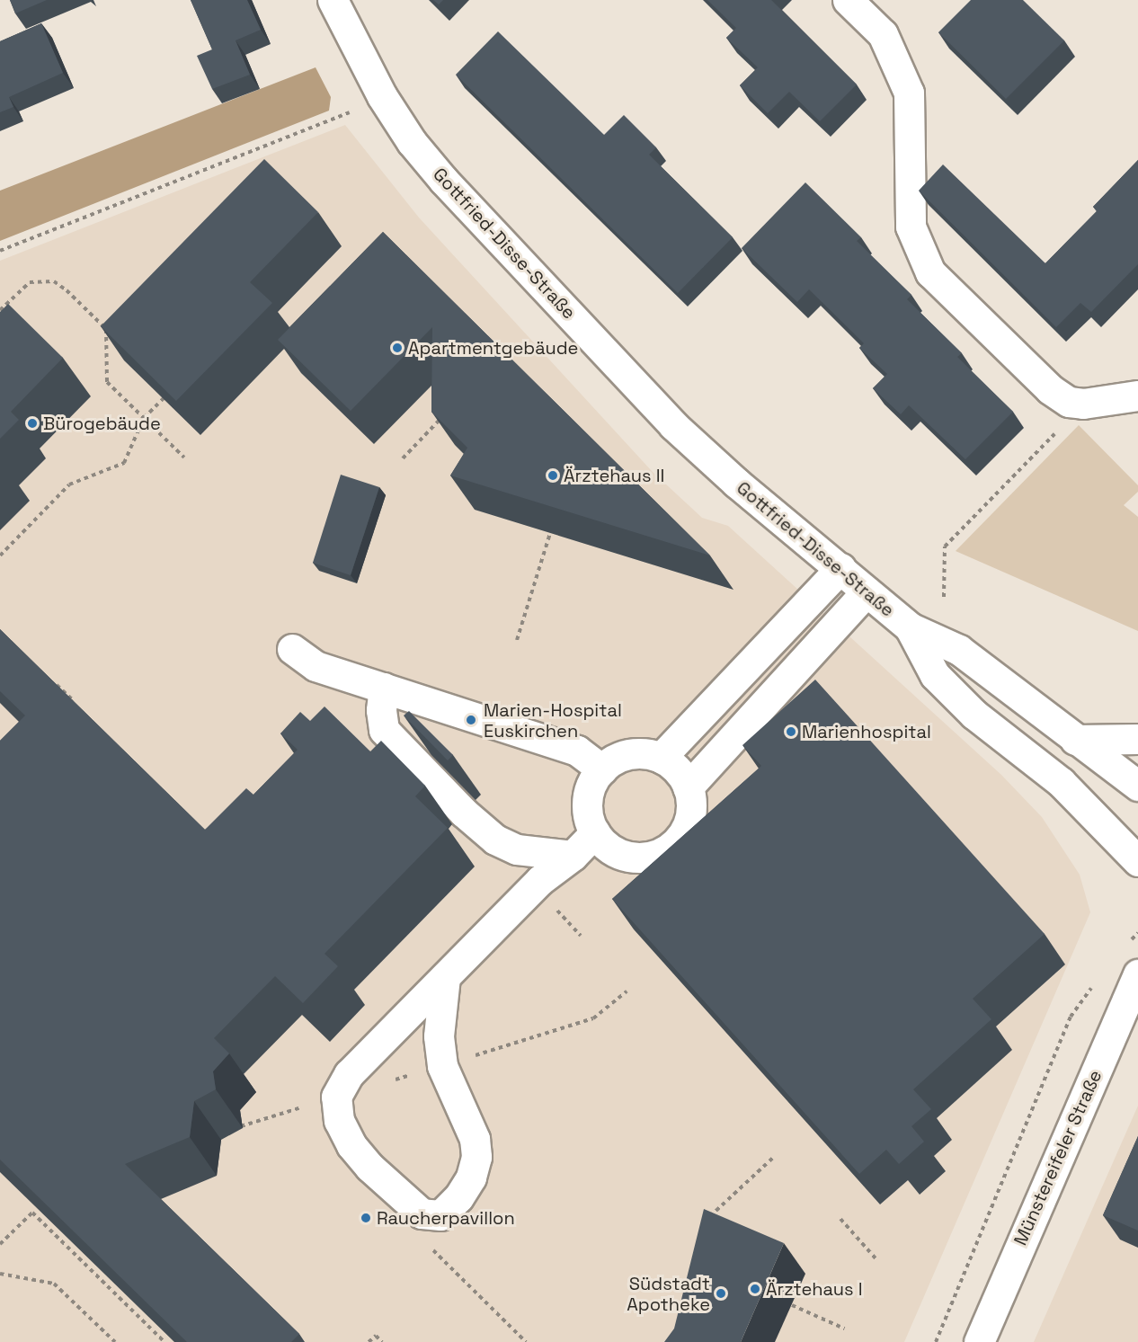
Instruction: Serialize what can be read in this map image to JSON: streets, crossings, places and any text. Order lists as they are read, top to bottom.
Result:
{
  "streets": {
    "street": ["Gottfried-Disse-Straße", "Münstereifeler Straße"]
  },
  "places": [
    "Apartmentgebäude",
    "Bürogebäude",
    "Ärztehaus II",
    "Marien-Hospital Euskirchen",
    "Marienhospital",
    "Raucherpavillon",
    "Ärztehaus I",
    "Südstadt Apotheke"
  ]
}
